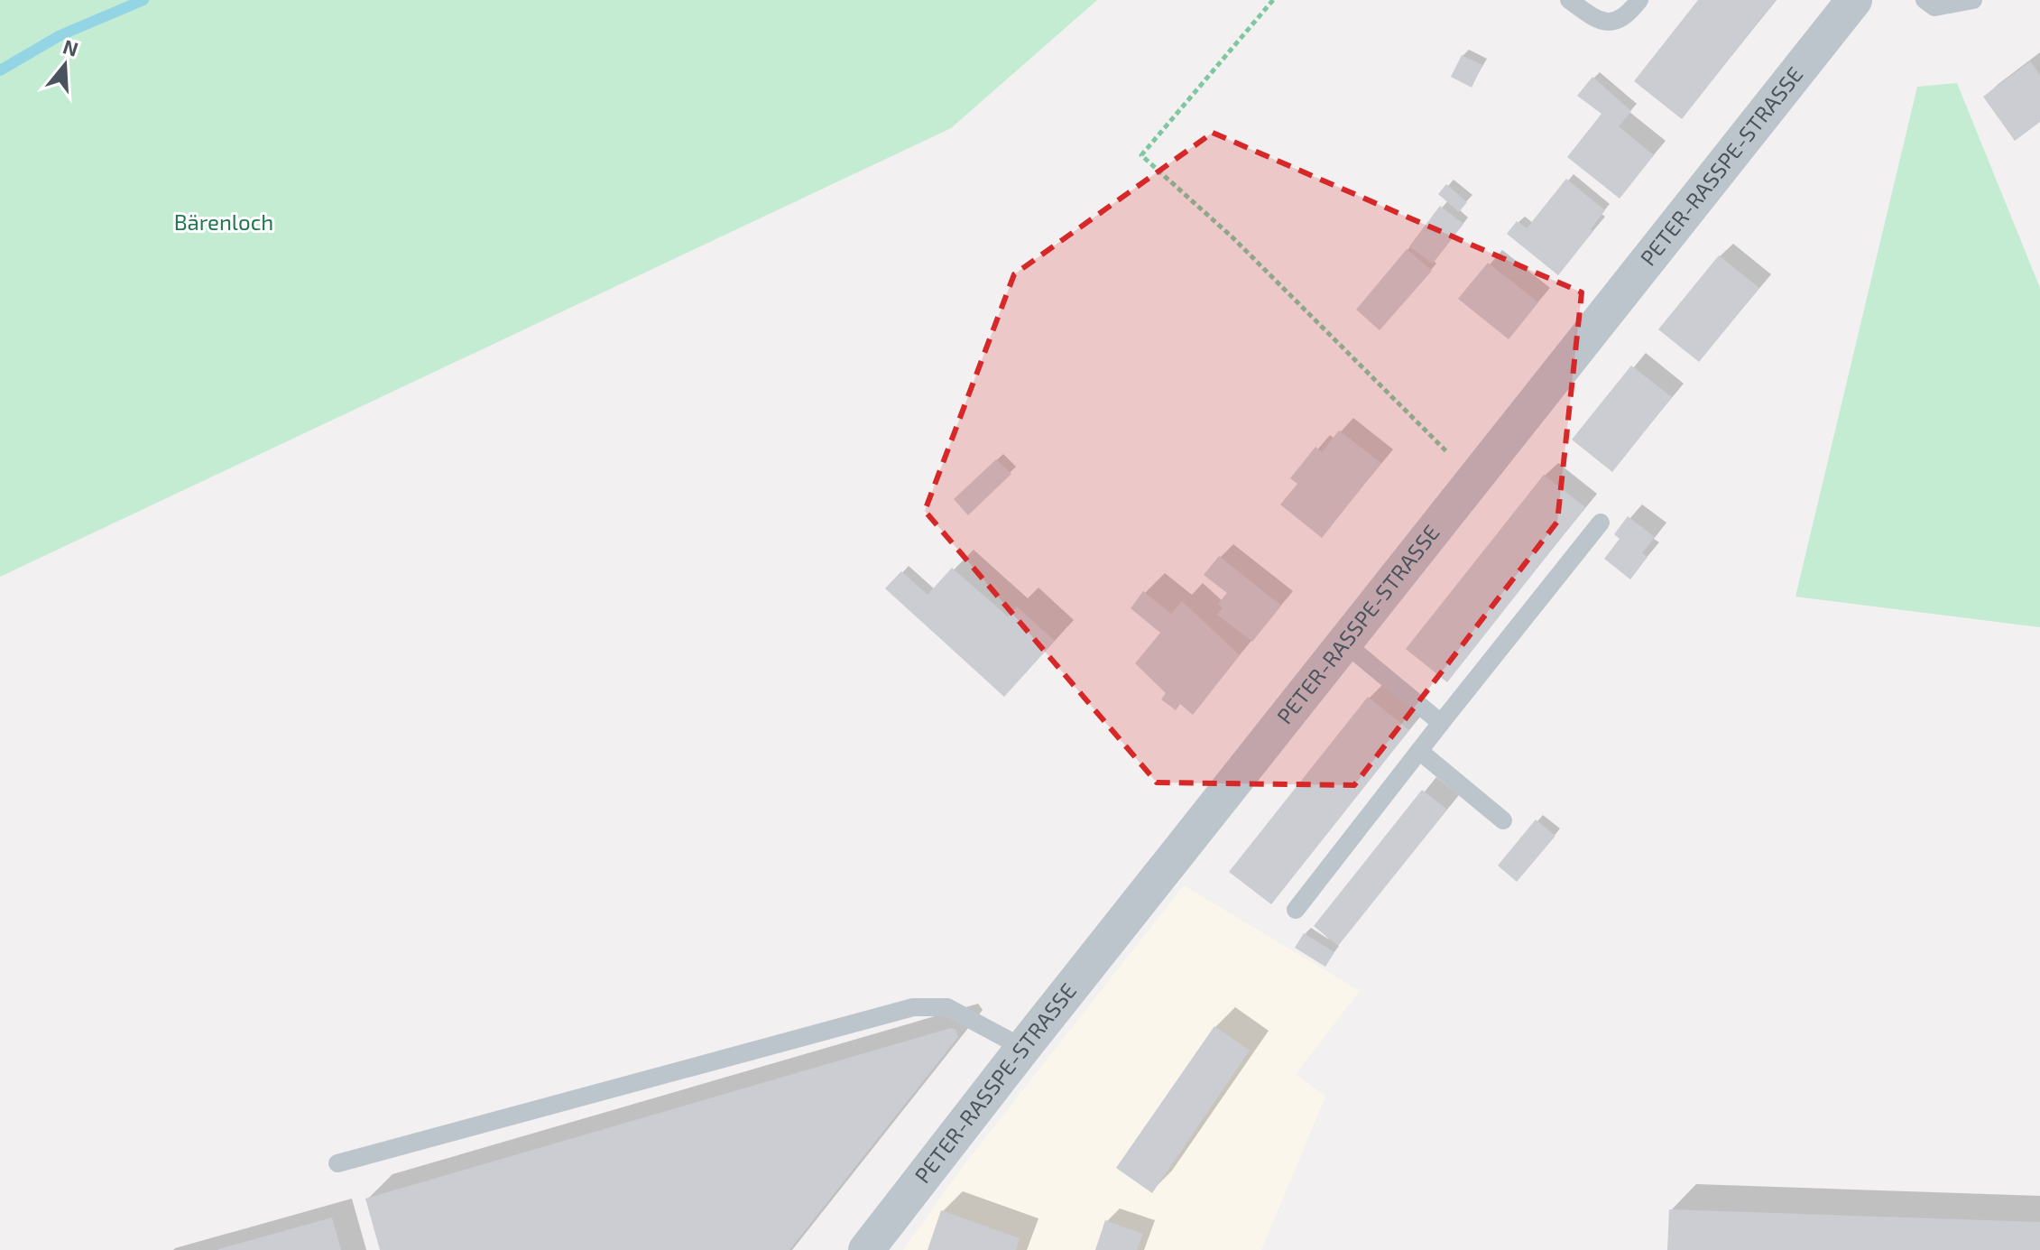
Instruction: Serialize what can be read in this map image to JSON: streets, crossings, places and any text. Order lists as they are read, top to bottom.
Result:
{
  "streets": {
    "street": ["PETER-RASSPE-STRASSE"]
  },
  "parks": ["Bärenloch"],
  "north": "top"
}
